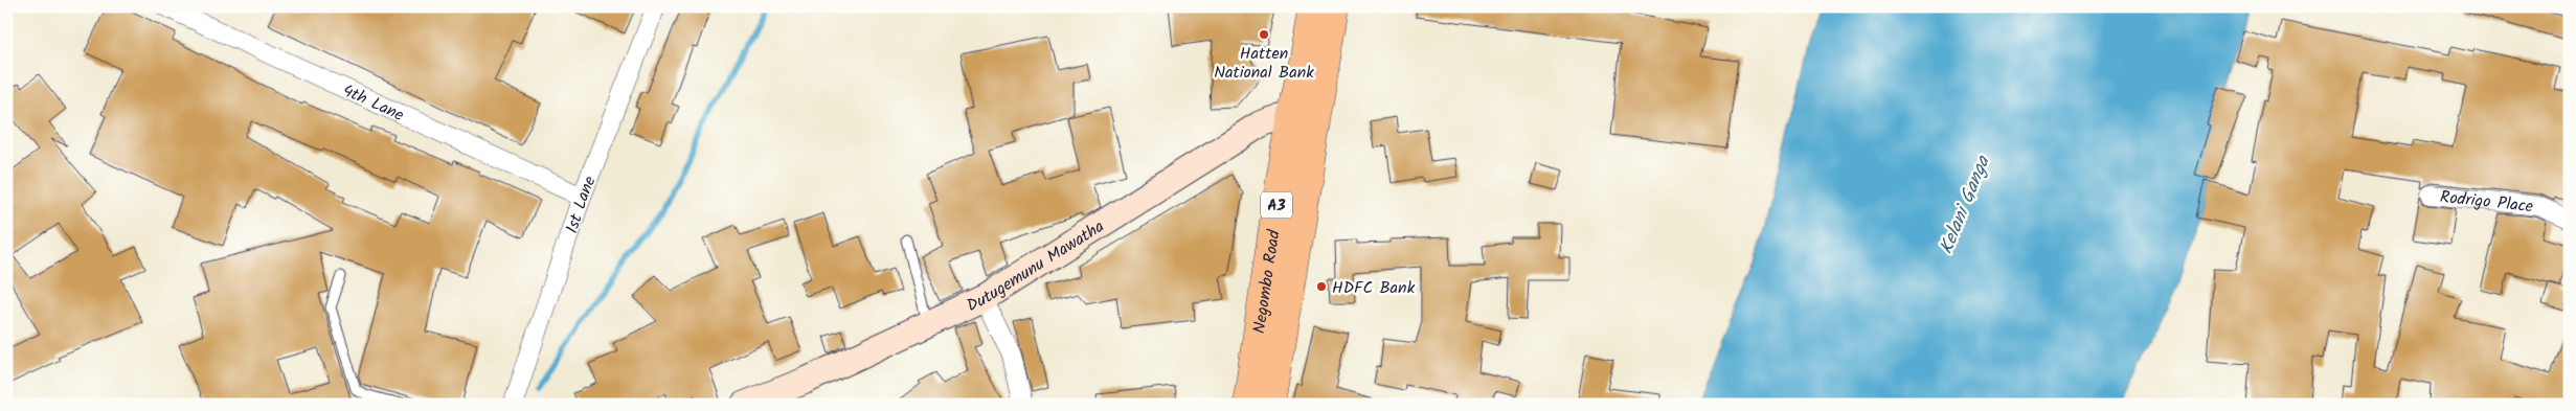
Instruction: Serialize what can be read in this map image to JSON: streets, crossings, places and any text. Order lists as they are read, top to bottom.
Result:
{
  "streets": {
    "highway": ["A3", "Negombo Road"],
    "street": [
      "4th Lane",
      "Rodrigo Place",
      "1st Lane",
      "Dutugemunu Mawatha"
    ]
  },
  "crossings": [
    ["4th Lane", "1st Lane"],
    ["Dutugemunu Mawatha", "Negombo Road"]
  ],
  "water": ["Kelani Ganga"],
  "places": ["Hatten National Bank", "HDFC Bank"]
}
